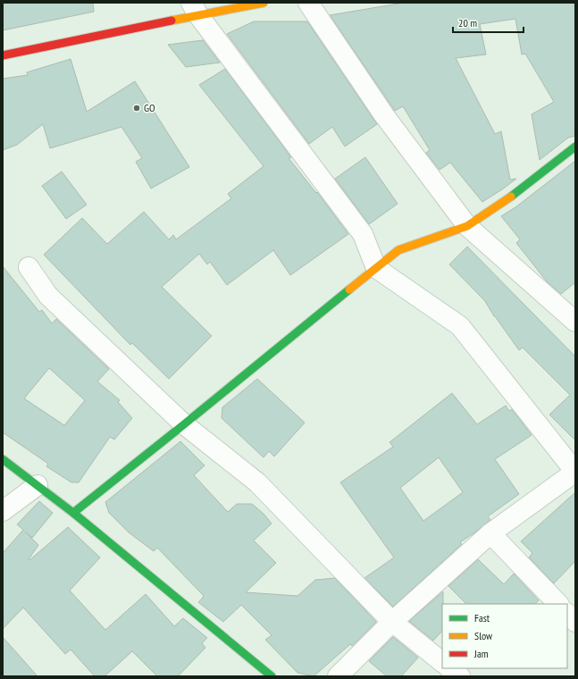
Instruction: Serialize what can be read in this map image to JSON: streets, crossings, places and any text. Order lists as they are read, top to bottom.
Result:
{
  "places": ["GO"],
  "legend": ["Fast", "Slow", "Jam"],
  "scale_bar": "20 m"
}
